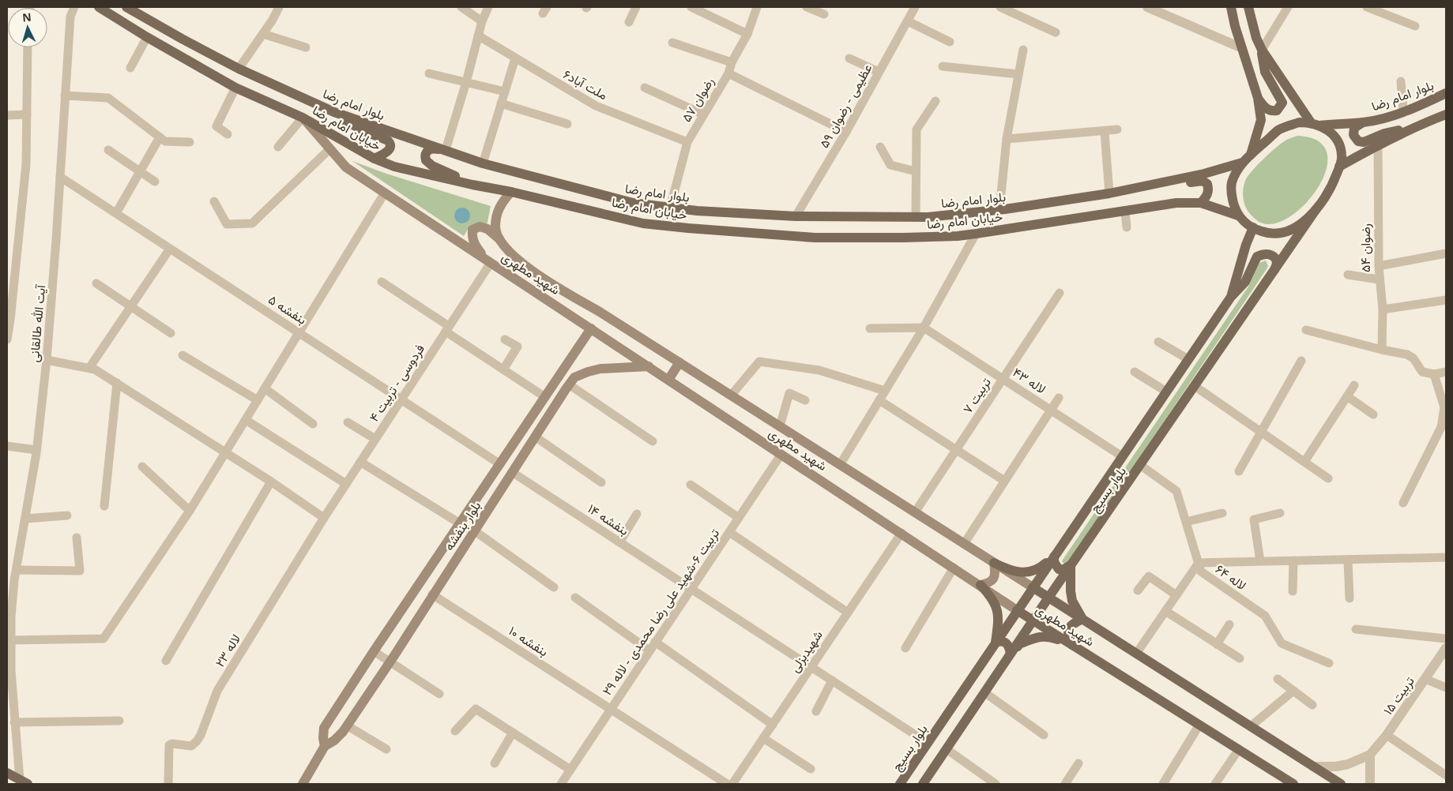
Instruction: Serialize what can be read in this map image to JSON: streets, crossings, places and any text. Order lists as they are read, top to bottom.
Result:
{
  "streets": {
    "main road": [
      "بلوار امام رضا",
      "خیابان امام رضا",
      "شهید مطهری",
      "بلوار بسیج",
      "بلوار بنفشه"
    ],
    "street": [
      "ملت آباد۶",
      "رضوان ۵۷",
      "عظیمی - رضوان ۵۹",
      "رضوان ۵۴",
      "بنفشه ۵",
      "آیت الله طالقانی",
      "لاله ۴۳",
      "فردوسی - تربیت ۴",
      "تربیت ۷",
      "بنفشه ۱۴",
      "لاله ۶۴",
      "تربیت ۶-شهید علی رضا محمدی - لاله ۲۹",
      "بنفشه ۱۰",
      "لاله ۲۳",
      "شهیدبزلی",
      "تربیت ۱۵"
    ]
  },
  "crossings": [
    ["ملت آباد۶", "رضوان ۵۷"],
    ["بلوار امام رضا", "رضوان ۵۷"],
    ["بلوار امام رضا", "عظیمی - رضوان ۵۹"],
    ["بلوار امام رضا", "خیابان امام رضا"],
    ["بلوار امام رضا", "بلوار بسیج"],
    ["خیابان امام رضا", "شهید مطهری"],
    ["خیابان امام رضا", "بلوار بسیج"],
    ["شهید مطهری", "فردوسی - تربیت ۴"],
    ["شهید مطهری", "تربیت ۷"],
    ["شهید مطهری", "بلوار بسیج"],
    ["شهید مطهری", "بلوار بنفشه"],
    ["شهید مطهری", "تربیت ۶-شهید علی رضا محمدی - لاله ۲۹"],
    ["شهید مطهری", "شهیدبزلی"],
    ["شهید مطهری", "تربیت ۱۵"],
    ["بنفشه ۵", "آیت الله طالقانی"],
    ["بنفشه ۵", "فردوسی - تربیت ۴"],
    ["بنفشه ۵", "بلوار بنفشه"],
    ["لاله ۴۳", "تربیت ۷"],
    ["لاله ۴۳", "بلوار بسیج"],
    ["فردوسی - تربیت ۴", "لاله ۲۳"],
    ["بلوار بسیج", "بنفشه ۱۴"],
    ["بلوار بسیج", "لاله ۶۴"],
    ["بنفشه ۱۴", "بلوار بنفشه"],
    ["بنفشه ۱۴", "تربیت ۶-شهید علی رضا محمدی - لاله ۲۹"],
    ["بنفشه ۱۴", "شهیدبزلی"],
    ["بلوار بنفشه", "بنفشه ۱۰"],
    ["تربیت ۶-شهید علی رضا محمدی - لاله ۲۹", "بنفشه ۱۰"]
  ],
  "north": "top"
}
